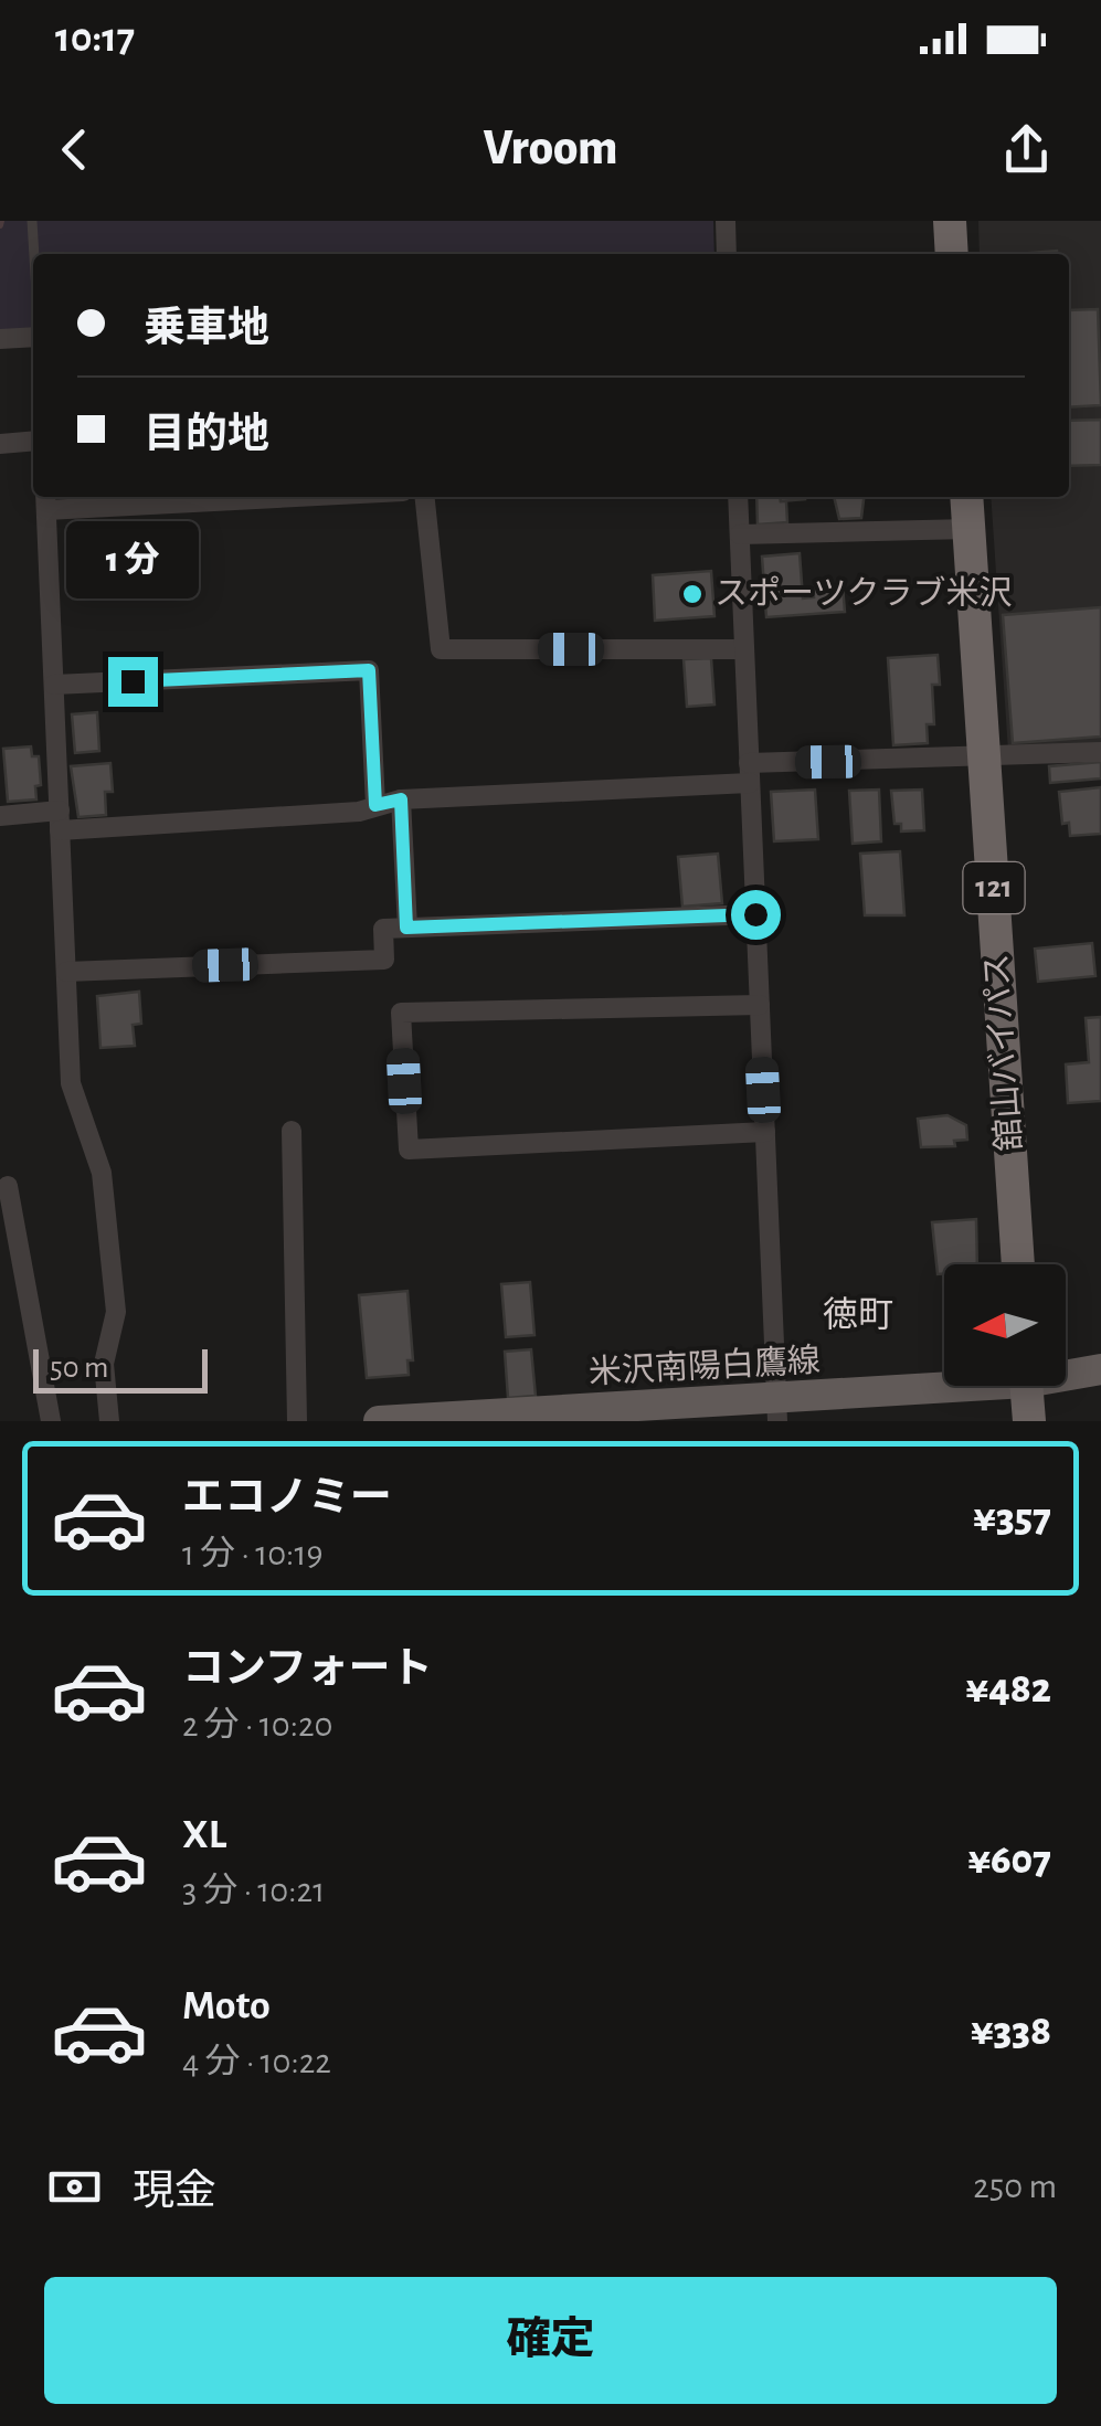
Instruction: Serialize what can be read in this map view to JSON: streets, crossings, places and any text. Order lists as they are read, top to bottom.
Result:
{
  "streets": {
    "highway": ["121", "舘山バイパス"],
    "main road": ["米沢南陽白鷹線"]
  },
  "districts": ["徳町"],
  "places": ["スポーツクラブ米沢"],
  "scale_bar": "50 m",
  "north": "left",
  "page": {
    "status": "10:17",
    "header": "Vroom",
    "banner": ["乗車地", "目的地"],
    "bubble": "1 分",
    "scale": "50 m",
    "list": [
      {
        "name": "エコノミー",
        "note": "1 分 · 10:19",
        "value": "¥357"
      },
      {
        "name": "コンフォート",
        "note": "2 分 · 10:20",
        "value": "¥482"
      },
      {
        "name": "XL",
        "note": "3 分 · 10:21",
        "value": "¥607"
      },
      {
        "name": "Moto",
        "note": "4 分 · 10:22",
        "value": "¥338"
      }
    ],
    "pay": ["現金", "250 m"],
    "buttons": "確定"
  }
}
